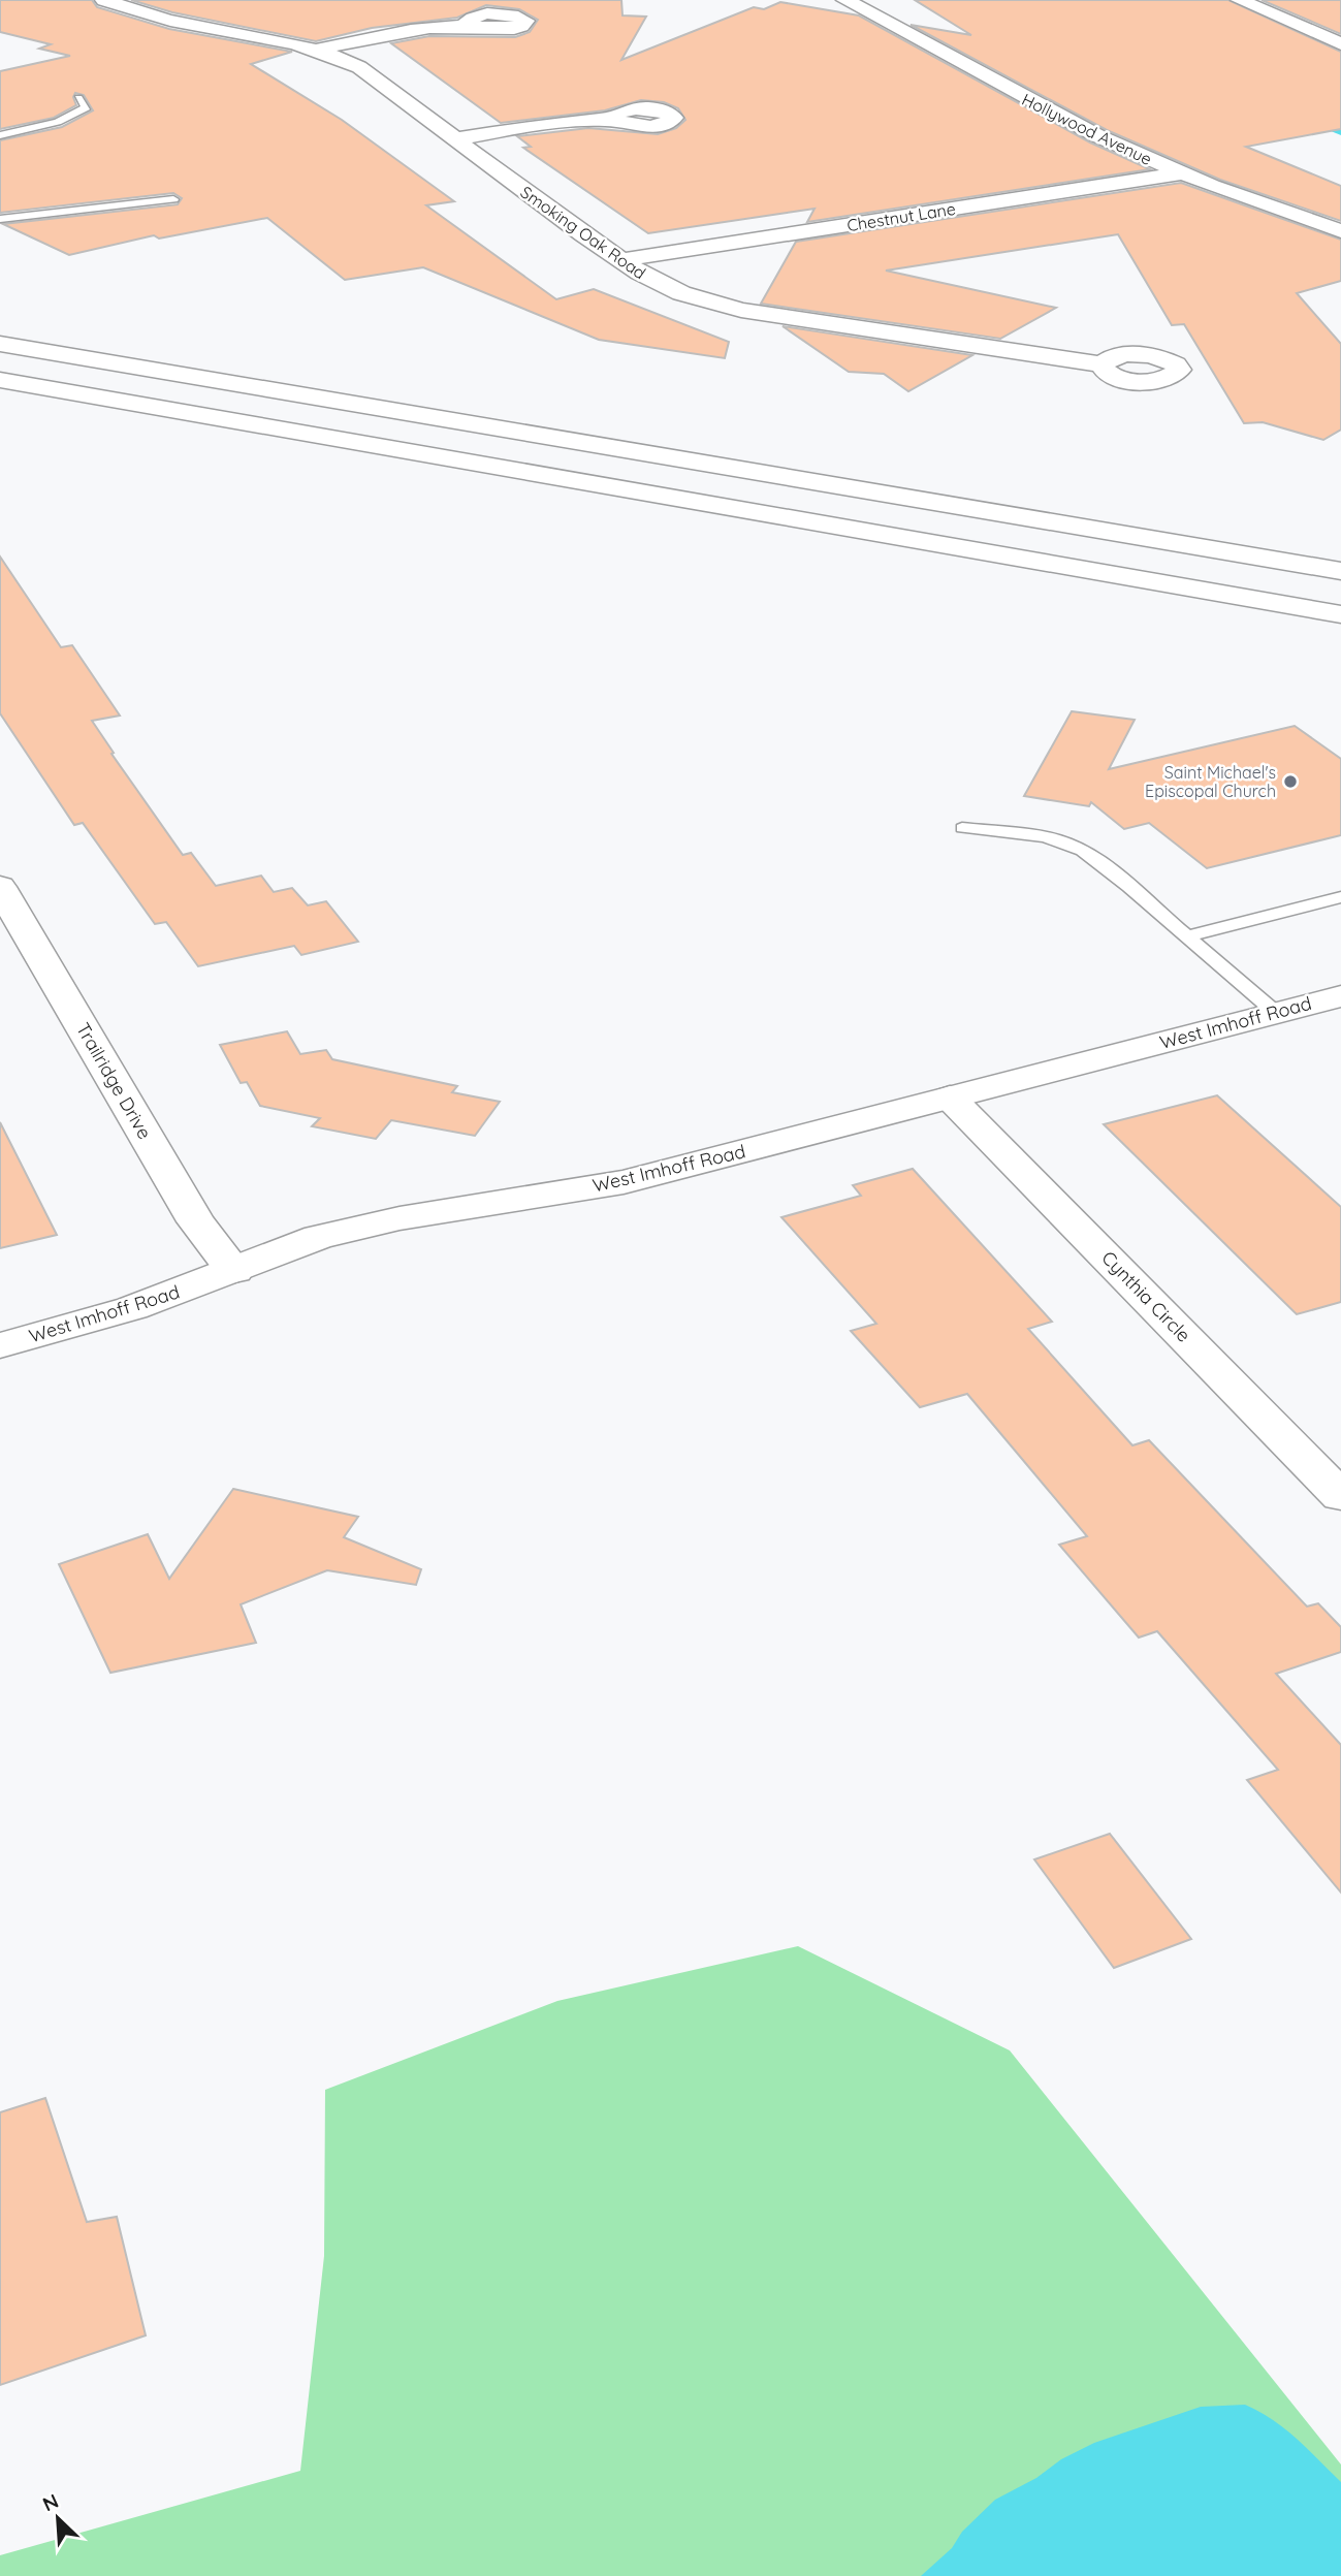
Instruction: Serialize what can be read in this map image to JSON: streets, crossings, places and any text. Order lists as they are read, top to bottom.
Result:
{
  "streets": {
    "main road": [
      "Hollywood Avenue",
      "Chestnut Lane",
      "Smoking Oak Road",
      "West Imhoff Road",
      "Trailridge Drive",
      "Cynthia Circle"
    ]
  },
  "crossings": [
    ["Hollywood Avenue", "Chestnut Lane"],
    ["Chestnut Lane", "Smoking Oak Road"],
    ["West Imhoff Road", "Trailridge Drive"],
    ["West Imhoff Road", "Cynthia Circle"]
  ],
  "places": ["Saint Michael's Episcopal Church"],
  "north": "top left"
}
